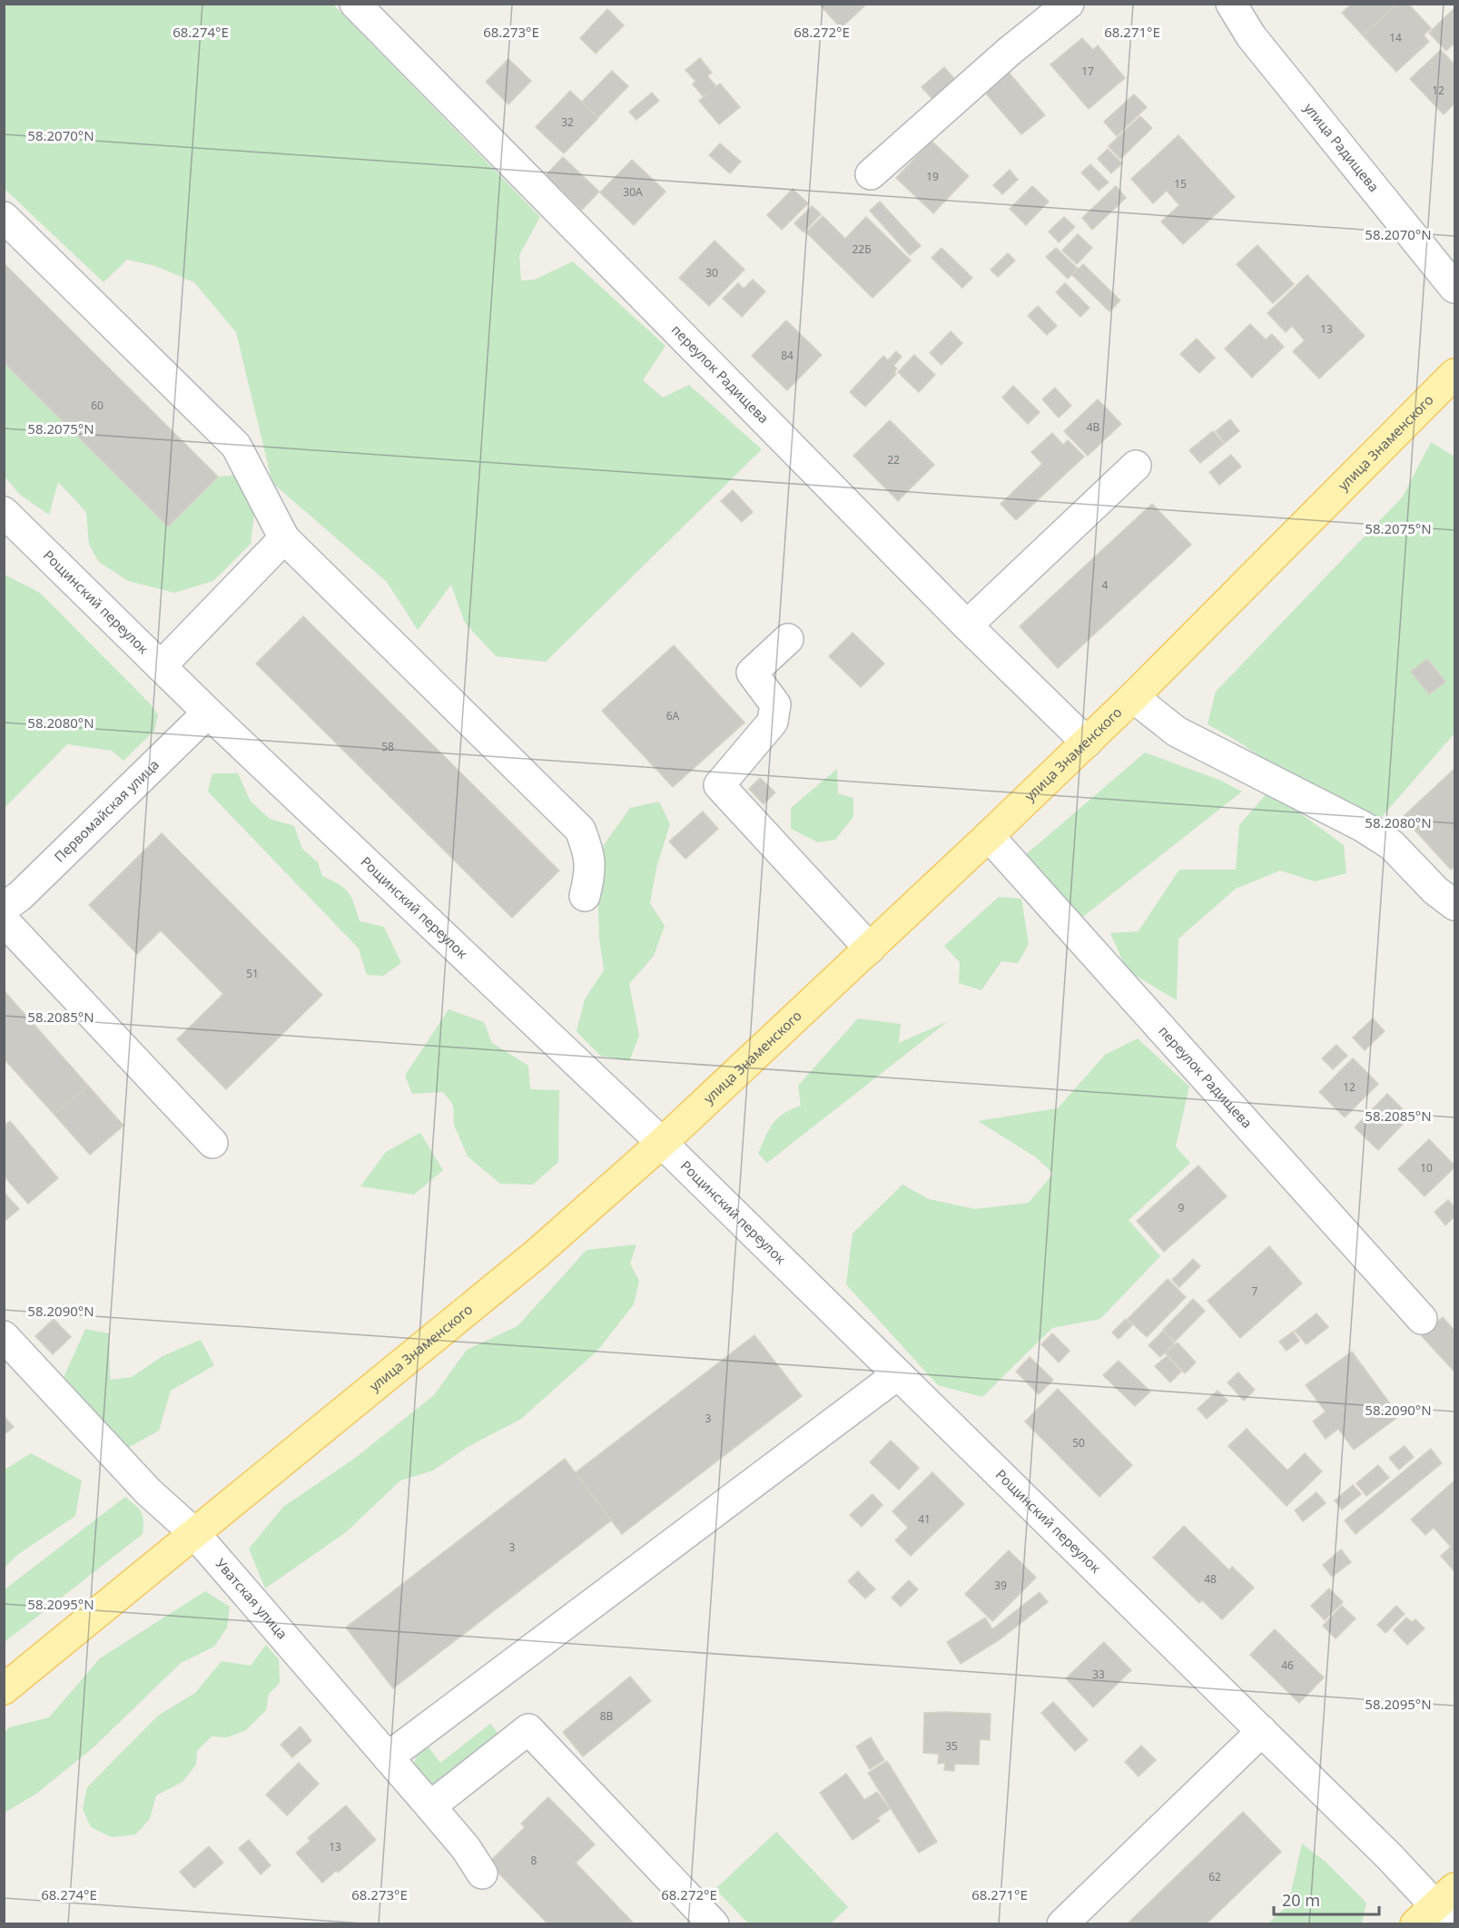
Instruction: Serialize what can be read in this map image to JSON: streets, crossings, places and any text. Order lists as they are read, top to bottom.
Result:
{
  "streets": {
    "main road": ["улица Знаменского"],
    "street": [
      "улица Радищева",
      "переулок Радищева",
      "Рощинский переулок",
      "Первомайская улица",
      "Уватская улица"
    ]
  },
  "crossings": [
    ["переулок Радищева", "улица Знаменского"],
    ["улица Знаменского", "Рощинский переулок"],
    ["улица Знаменского", "Уватская улица"],
    ["Рощинский переулок", "Первомайская улица"]
  ],
  "house_numbers": [
    "14",
    "17",
    "12",
    "32",
    "19",
    "15",
    "30А",
    "22Б",
    "30",
    "13",
    "84",
    "60",
    "4В",
    "22",
    "4",
    "6А",
    "58",
    "51",
    "12",
    "10",
    "9",
    "7",
    "3",
    "50",
    "41",
    "3",
    "48",
    "39",
    "46",
    "33",
    "8В",
    "35",
    "13",
    "8",
    "62"
  ],
  "scale_bar": "20 m",
  "coordinates": [
    "68.274°E",
    "68.273°E",
    "68.272°E",
    "68.271°E",
    "58.2070°N",
    "58.2075°N",
    "58.2080°N",
    "58.2085°N",
    "58.2090°N",
    "58.2095°N"
  ]
}
